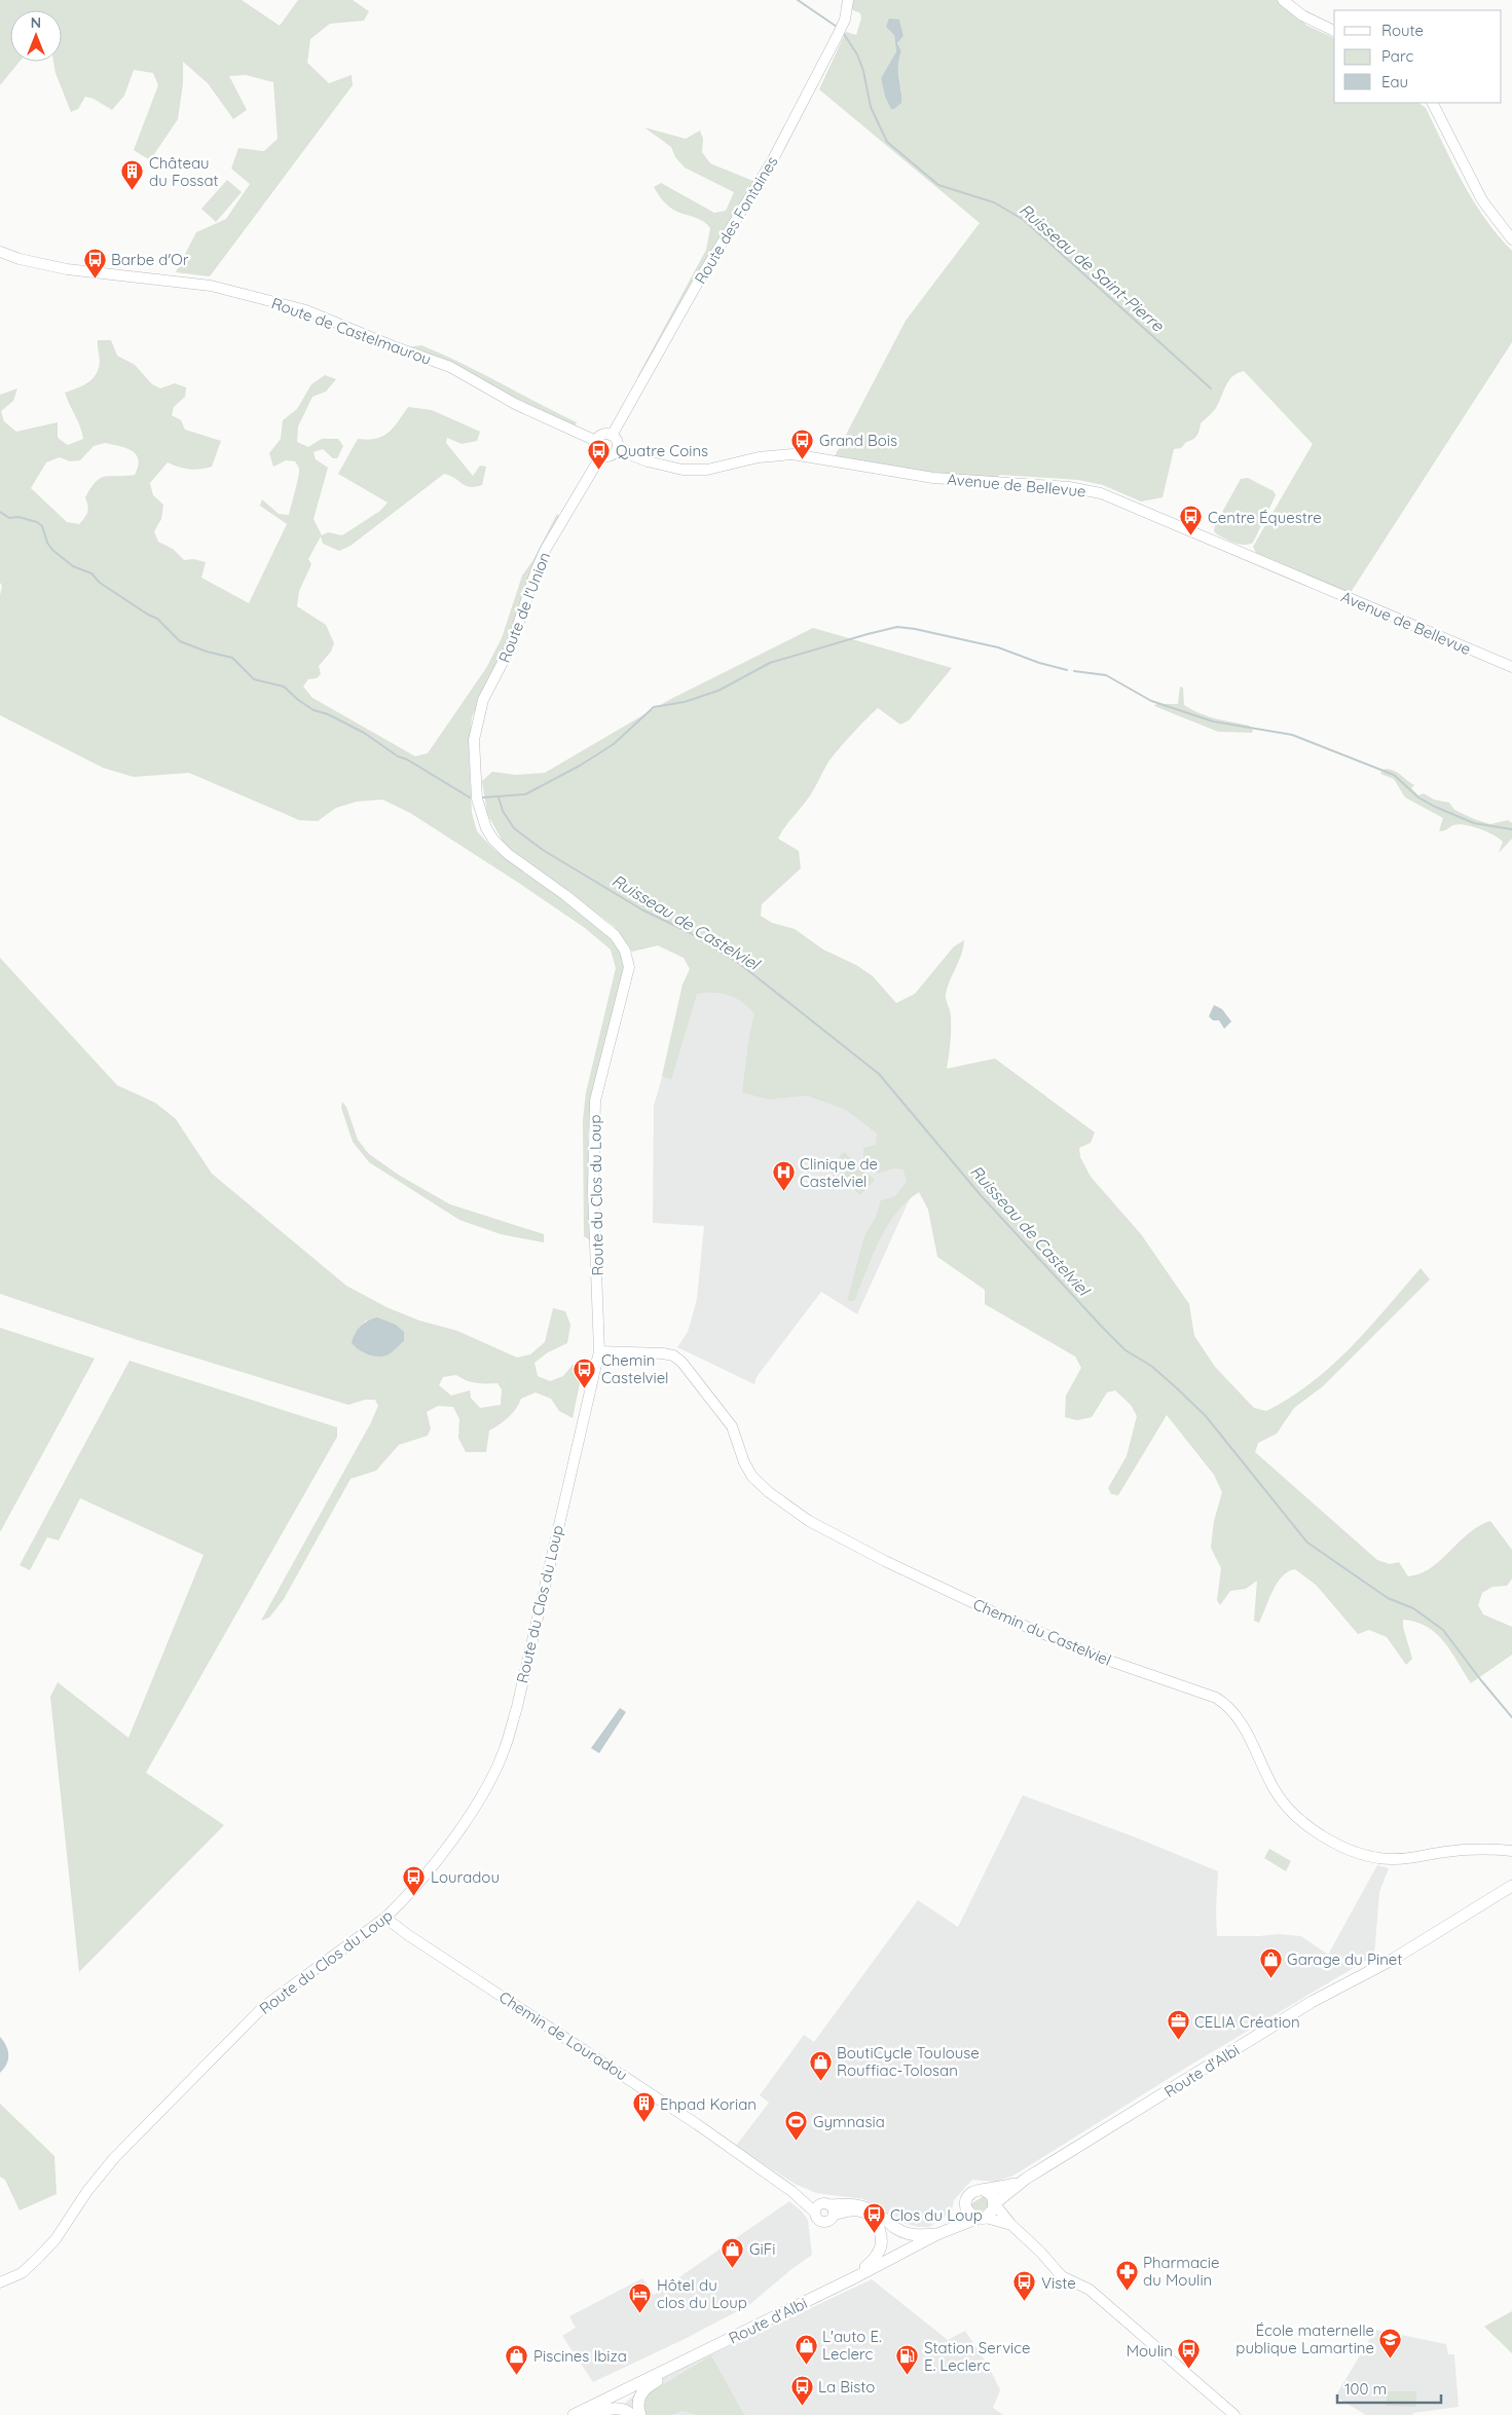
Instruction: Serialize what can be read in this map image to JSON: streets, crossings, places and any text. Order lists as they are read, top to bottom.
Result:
{
  "streets": {
    "main road": ["Route d'Albi"],
    "street": [
      "Route des Fontaines",
      "Route de Castelmaurou",
      "Avenue de Bellevue",
      "Route de l'Union",
      "Route du Clos du Loup",
      "Chemin du Castelviel",
      "Chemin de Louradou"
    ]
  },
  "crossings": [
    ["Route des Fontaines", "Route de Castelmaurou"],
    ["Route des Fontaines", "Avenue de Bellevue"],
    ["Route des Fontaines", "Route de l'Union"],
    ["Route de Castelmaurou", "Avenue de Bellevue"],
    ["Route de Castelmaurou", "Route de l'Union"],
    ["Avenue de Bellevue", "Route de l'Union"],
    ["Route de l'Union", "Route du Clos du Loup"],
    ["Route du Clos du Loup", "Chemin du Castelviel"],
    ["Route du Clos du Loup", "Chemin de Louradou"]
  ],
  "water": ["Ruisseau de Saint-Pierre", "Ruisseau de Castelviel"],
  "places": {
    "building": ["Château du Fossat", "Ehpad Korian"],
    "bus stop": [
      "Barbe d'Or",
      "Grand Bois",
      "Quatre Coins",
      "Centre Équestre",
      "Chemin Castelviel",
      "Louradou",
      "Clos du Loup",
      "Viste",
      "Moulin",
      "La Bisto"
    ],
    "hospital": ["Clinique de Castelviel"],
    "shop": [
      "Garage du Pinet",
      "BoutiCycle Toulouse Rouffiac-Tolosan",
      "GiFi",
      "L'auto E. Leclerc",
      "Piscines Ibiza"
    ],
    "office": ["CELIA Création"],
    "sports": ["Gymnasia"],
    "pharmacy": ["Pharmacie du Moulin"],
    "hotel": ["Hôtel du clos du Loup"],
    "school or university": ["École maternelle publique Lamartine"],
    "fuel station": ["Station Service E. Leclerc"]
  },
  "legend": ["Route", "Parc", "Eau"],
  "scale_bar": "100 m",
  "north": "top"
}
